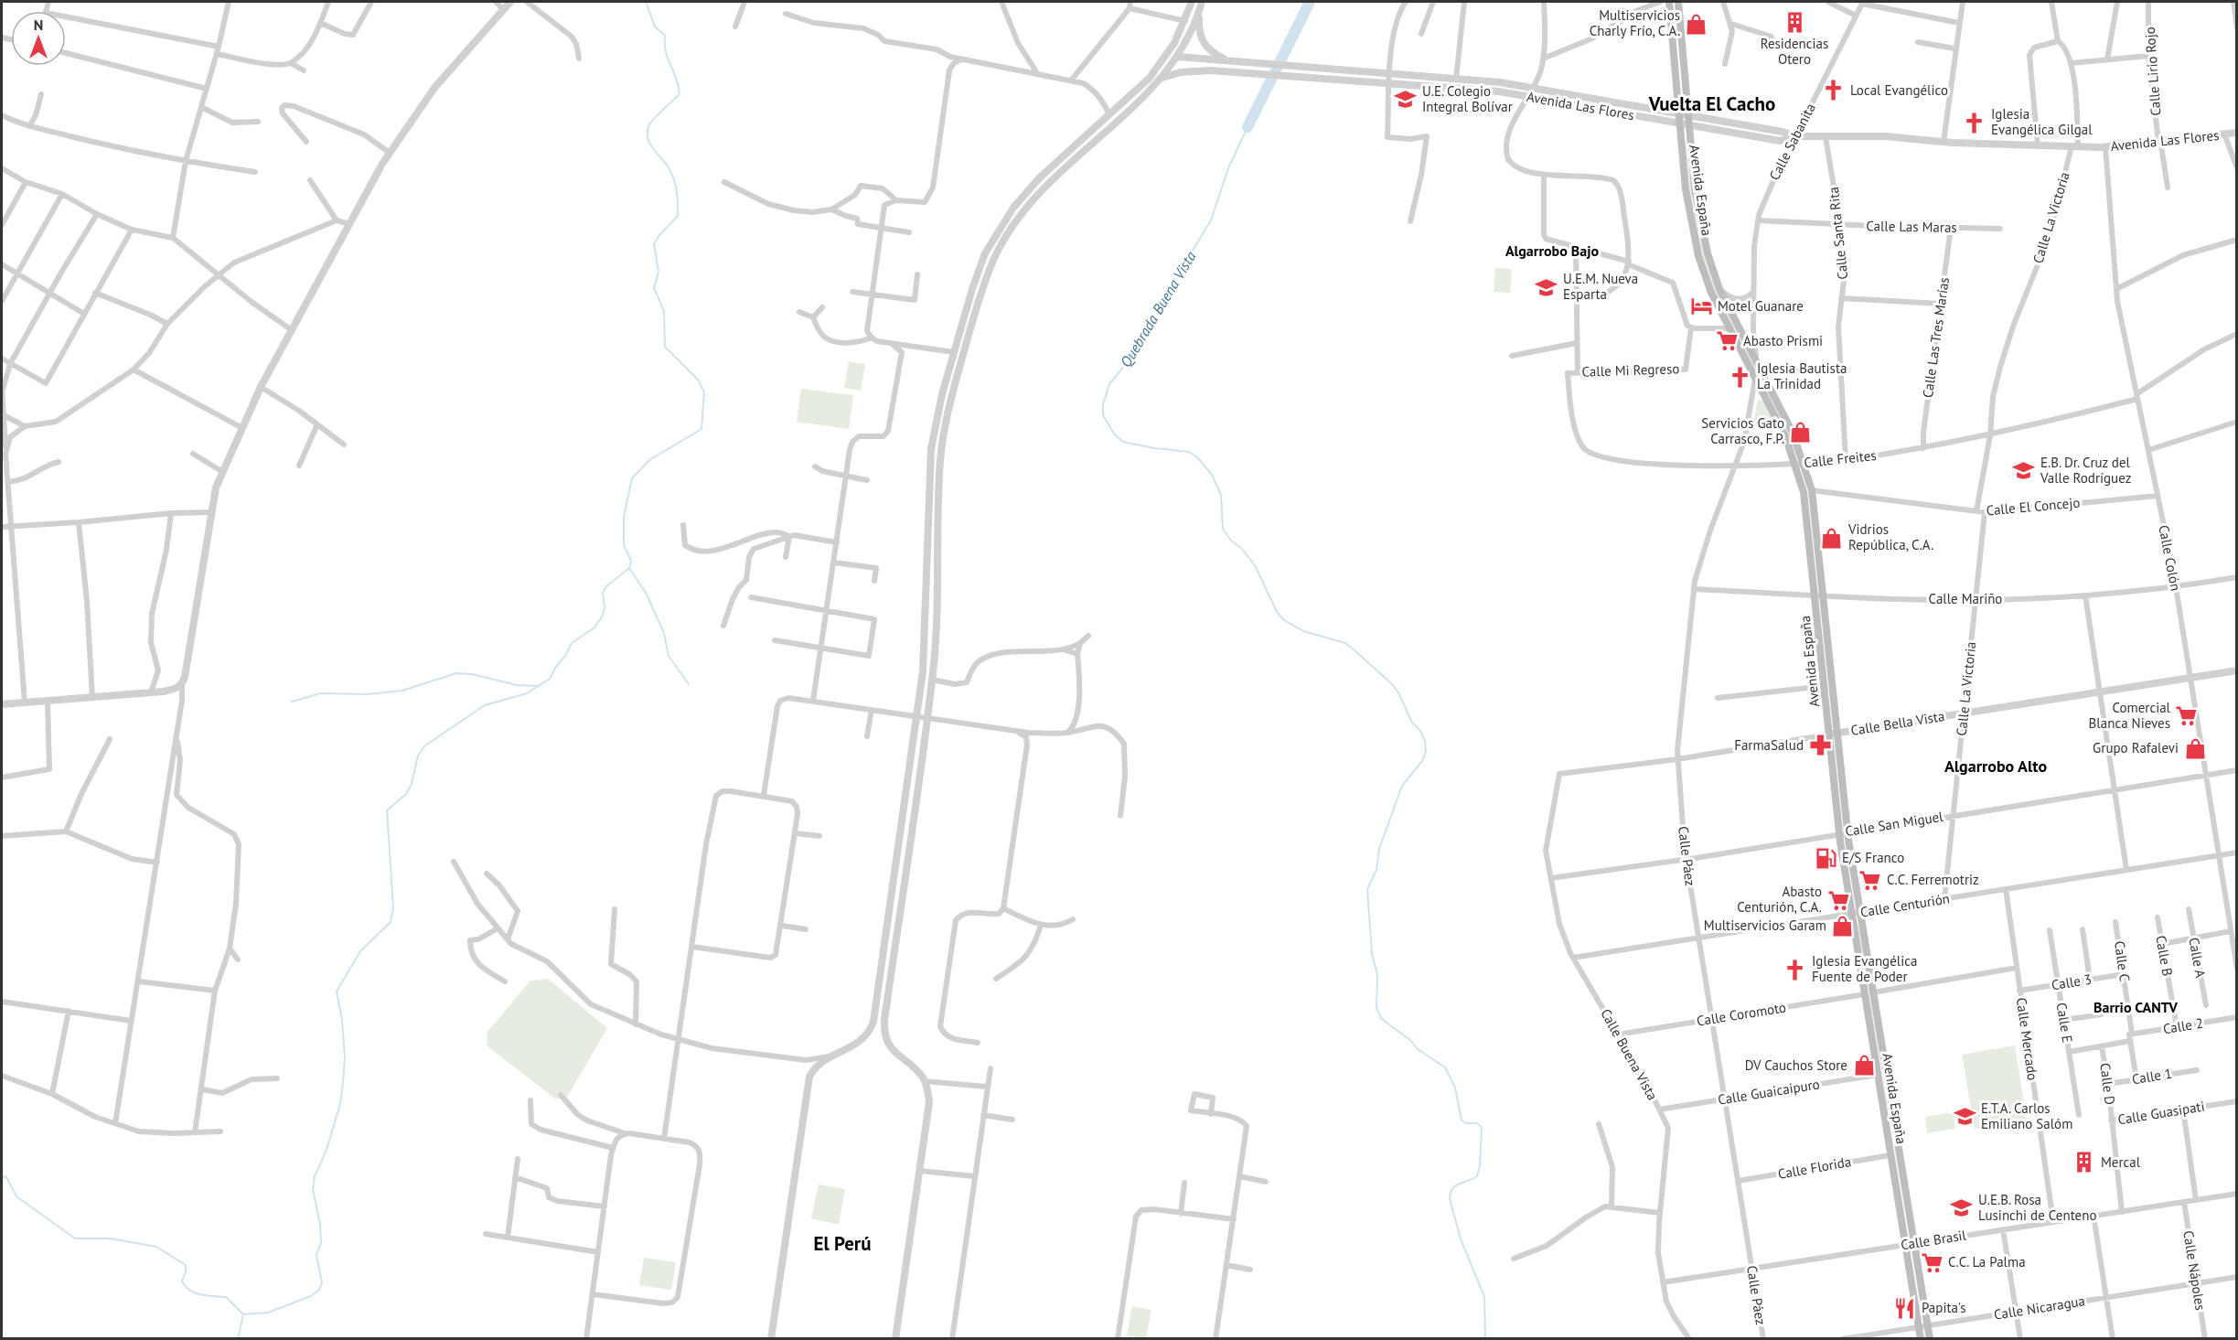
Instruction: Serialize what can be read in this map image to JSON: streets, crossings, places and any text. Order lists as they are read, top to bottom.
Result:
{
  "streets": {
    "main road": ["Avenida España"],
    "street": [
      "Calle Lirio Rojo",
      "Avenida Las Flores",
      "Calle Sabanita",
      "Calle La Victoria",
      "Calle Las Maras",
      "Calle Santa Rita",
      "Calle Las Tres Marías",
      "Calle Mi Regreso",
      "Calle Freites",
      "Calle El Concejo",
      "Calle Colón",
      "Calle Mariño",
      "Calle Bella Vista",
      "Calle San Miguel",
      "Calle Páez",
      "Calle Centurión",
      "Calle B",
      "Calle A",
      "Calle C",
      "Calle 3",
      "Calle Coromoto",
      "Calle E",
      "Calle 2",
      "Calle Mercado",
      "Calle Buena Vista",
      "Calle 1",
      "Calle D",
      "Calle Guaicaipuro",
      "Calle Guasipati",
      "Calle Florida",
      "Calle Brasil",
      "Calle Nápoles",
      "Calle Nicaragua"
    ]
  },
  "crossings": [
    ["Calle Lirio Rojo", "Avenida Las Flores"],
    ["Avenida Las Flores", "Calle Sabanita"],
    ["Avenida Las Flores", "Avenida España"],
    ["Avenida Las Flores", "Calle La Victoria"],
    ["Avenida Las Flores", "Calle Santa Rita"],
    ["Avenida Las Flores", "Calle Colón"],
    ["Calle Sabanita", "Avenida España"],
    ["Calle Sabanita", "Calle Las Maras"],
    ["Avenida España", "Calle Freites"],
    ["Avenida España", "Calle El Concejo"],
    ["Avenida España", "Calle Mariño"],
    ["Avenida España", "Calle Bella Vista"],
    ["Avenida España", "Calle San Miguel"],
    ["Avenida España", "Calle Páez"],
    ["Avenida España", "Calle Centurión"],
    ["Avenida España", "Calle Coromoto"],
    ["Avenida España", "Calle Guaicaipuro"],
    ["Avenida España", "Calle Florida"],
    ["Avenida España", "Calle Brasil"],
    ["Avenida España", "Calle Nicaragua"],
    ["Calle La Victoria", "Calle Freites"],
    ["Calle La Victoria", "Calle El Concejo"],
    ["Calle La Victoria", "Calle Mariño"],
    ["Calle La Victoria", "Calle Bella Vista"],
    ["Calle La Victoria", "Calle San Miguel"],
    ["Calle La Victoria", "Calle Centurión"],
    ["Calle Las Maras", "Calle Santa Rita"],
    ["Calle Las Maras", "Calle Las Tres Marías"],
    ["Calle Santa Rita", "Calle Freites"],
    ["Calle Las Tres Marías", "Calle Freites"],
    ["Calle Mi Regreso", "Calle Freites"],
    ["Calle Freites", "Calle Colón"],
    ["Calle Freites", "Calle Páez"],
    ["Calle El Concejo", "Calle Colón"],
    ["Calle Colón", "Calle Mariño"],
    ["Calle Colón", "Calle Bella Vista"],
    ["Calle Colón", "Calle San Miguel"],
    ["Calle Colón", "Calle Centurión"],
    ["Calle Mariño", "Calle Páez"],
    ["Calle Bella Vista", "Calle Páez"],
    ["Calle Bella Vista", "Calle Buena Vista"],
    ["Calle San Miguel", "Calle Páez"],
    ["Calle San Miguel", "Calle Buena Vista"],
    ["Calle Páez", "Calle Centurión"],
    ["Calle Páez", "Calle Coromoto"],
    ["Calle Páez", "Calle Guaicaipuro"],
    ["Calle Páez", "Calle Florida"],
    ["Calle Páez", "Calle Brasil"],
    ["Calle Centurión", "Calle Mercado"],
    ["Calle Centurión", "Calle Buena Vista"],
    ["Calle B", "Calle 2"],
    ["Calle C", "Calle 3"],
    ["Calle C", "Calle 2"],
    ["Calle C", "Calle 1"],
    ["Calle 3", "Calle E"],
    ["Calle 3", "Calle Mercado"],
    ["Calle Coromoto", "Calle Mercado"],
    ["Calle Coromoto", "Calle Buena Vista"],
    ["Calle Mercado", "Calle Brasil"],
    ["Calle Buena Vista", "Calle Guaicaipuro"],
    ["Calle Buena Vista", "Calle Brasil"],
    ["Calle 1", "Calle D"],
    ["Calle D", "Calle Guasipati"],
    ["Calle Guasipati", "Calle Brasil"],
    ["Calle Brasil", "Calle Nápoles"],
    ["Calle Nápoles", "Calle Nicaragua"]
  ],
  "districts": [
    "Vuelta El Cacho",
    "Algarrobo Bajo",
    "Algarrobo Alto",
    "Barrio CANTV",
    "El Perú"
  ],
  "water": ["Quebrada Buena Vista"],
  "places": {
    "building": ["Residencias Otero", "Mercal"],
    "shop": [
      "Multiservicios Charly Frío, C.A.",
      "Servicios Gato Carrasco, F.P.",
      "Vidrios República, C.A.",
      "Grupo Rafalevi",
      "Multiservicios Garam",
      "DV Cauchos Store"
    ],
    "church": [
      "Local Evangélico",
      "Iglesia Evangélica Gilgal",
      "Iglesia Bautista La Trinidad",
      "Iglesia Evangélica Fuente de Poder"
    ],
    "school or university": [
      "U.E. Colegio Integral Bolívar",
      "U.E.M. Nueva Esparta",
      "E.B. Dr. Cruz del Valle Rodríguez",
      "E.T.A. Carlos Emiliano Salóm",
      "U.E.B. Rosa Lusinchi de Centeno"
    ],
    "hotel": ["Motel Guanare"],
    "supermarket": [
      "Abasto Prismi",
      "Comercial Blanca Nieves",
      "C.C. Ferremotriz",
      "Abasto Centurión, C.A.",
      "C.C. La Palma"
    ],
    "pharmacy": ["FarmaSalud"],
    "fuel station": ["E/S Franco"],
    "restaurant": ["Papita's"]
  },
  "north": "top"
}
